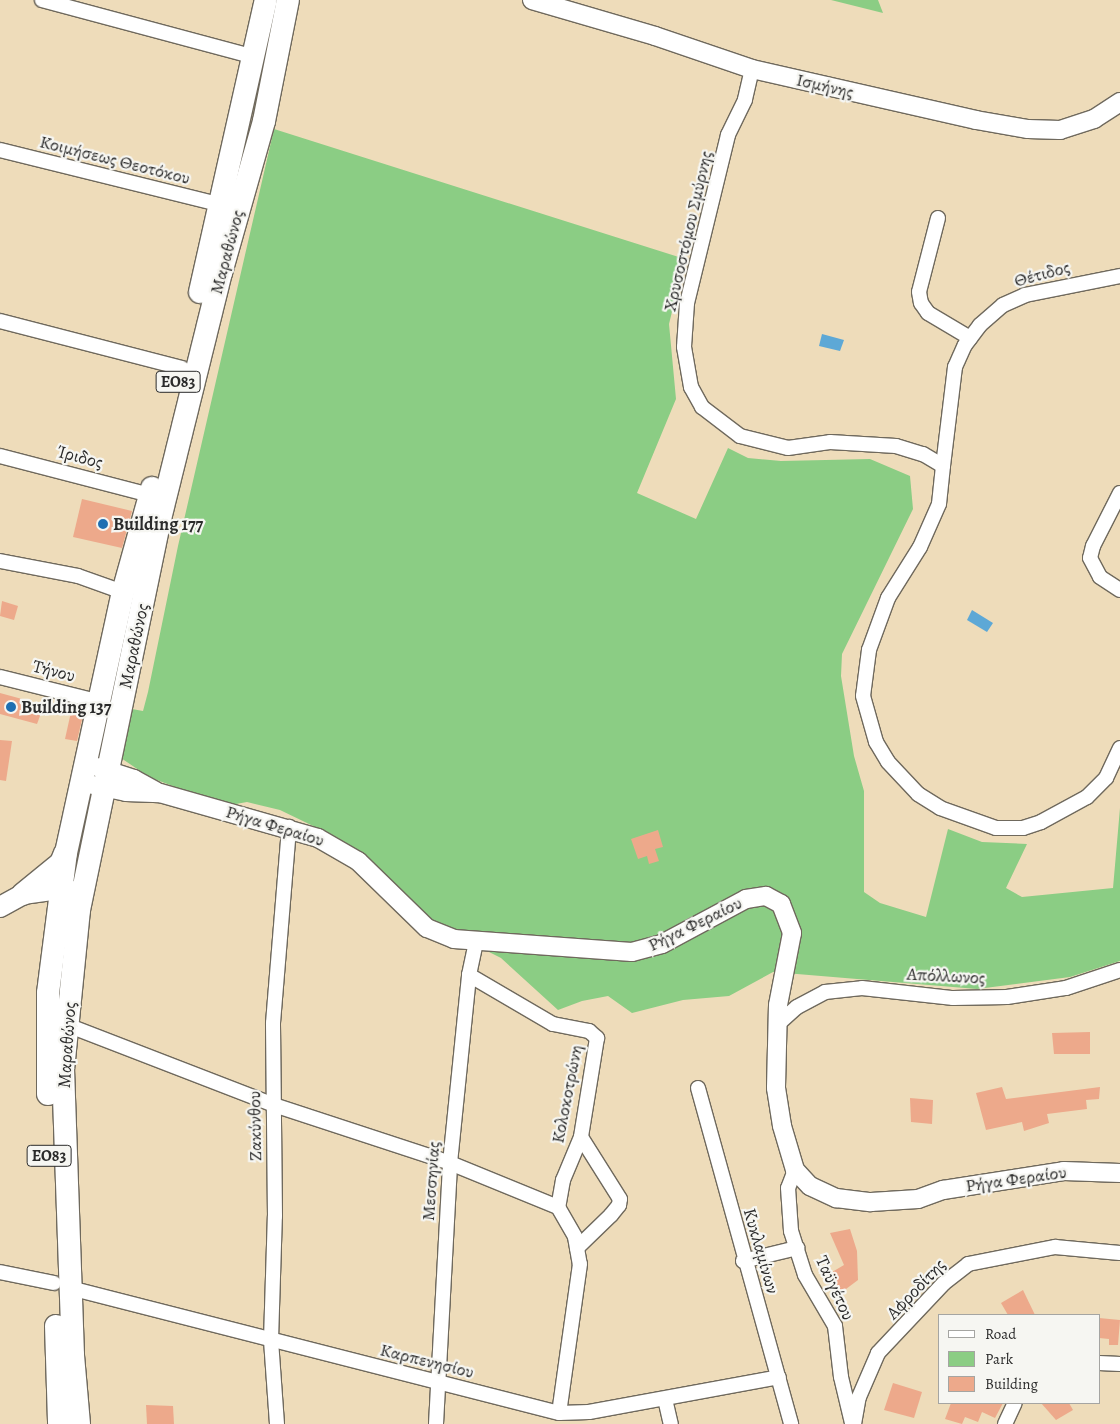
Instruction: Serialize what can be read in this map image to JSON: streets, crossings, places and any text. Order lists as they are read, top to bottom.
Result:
{
  "streets": {
    "main road": ["Μαραθώνος", "ΕΟ83"],
    "street": [
      "Ισμήνης",
      "Κοιμήσεως Θεοτόκου",
      "Χρυσοστόμου Σμύρνης",
      "Θέτιδος",
      "Ίριδος",
      "Τήνου",
      "Ρήγα Φεραίου",
      "Απόλλωνος",
      "Κολοκοτρώνη",
      "Ζακύνθου",
      "Μεσσηνίας",
      "Κυκλαμίνων",
      "Ταϋγέτου",
      "Αφροδίτης",
      "Καρπενησίου"
    ]
  },
  "crossings": [
    ["Ισμήνης", "Χρυσοστόμου Σμύρνης"],
    ["Κοιμήσεως Θεοτόκου", "Μαραθώνος"],
    ["Χρυσοστόμου Σμύρνης", "Θέτιδος"],
    ["Μαραθώνος", "Ίριδος"],
    ["Μαραθώνος", "Τήνου"],
    ["Μαραθώνος", "Ρήγα Φεραίου"],
    ["Μαραθώνος", "Καρπενησίου"],
    ["Ρήγα Φεραίου", "Απόλλωνος"],
    ["Ρήγα Φεραίου", "Ζακύνθου"],
    ["Ρήγα Φεραίου", "Μεσσηνίας"],
    ["Ρήγα Φεραίου", "Ταϋγέτου"],
    ["Κολοκοτρώνη", "Μεσσηνίας"],
    ["Ζακύνθου", "Καρπενησίου"],
    ["Μεσσηνίας", "Καρπενησίου"],
    ["Κυκλαμίνων", "Καρπενησίου"],
    ["Ταϋγέτου", "Αφροδίτης"]
  ],
  "places": ["Building 177", "Building 137"],
  "legend": ["Road", "Park", "Building"]
}
